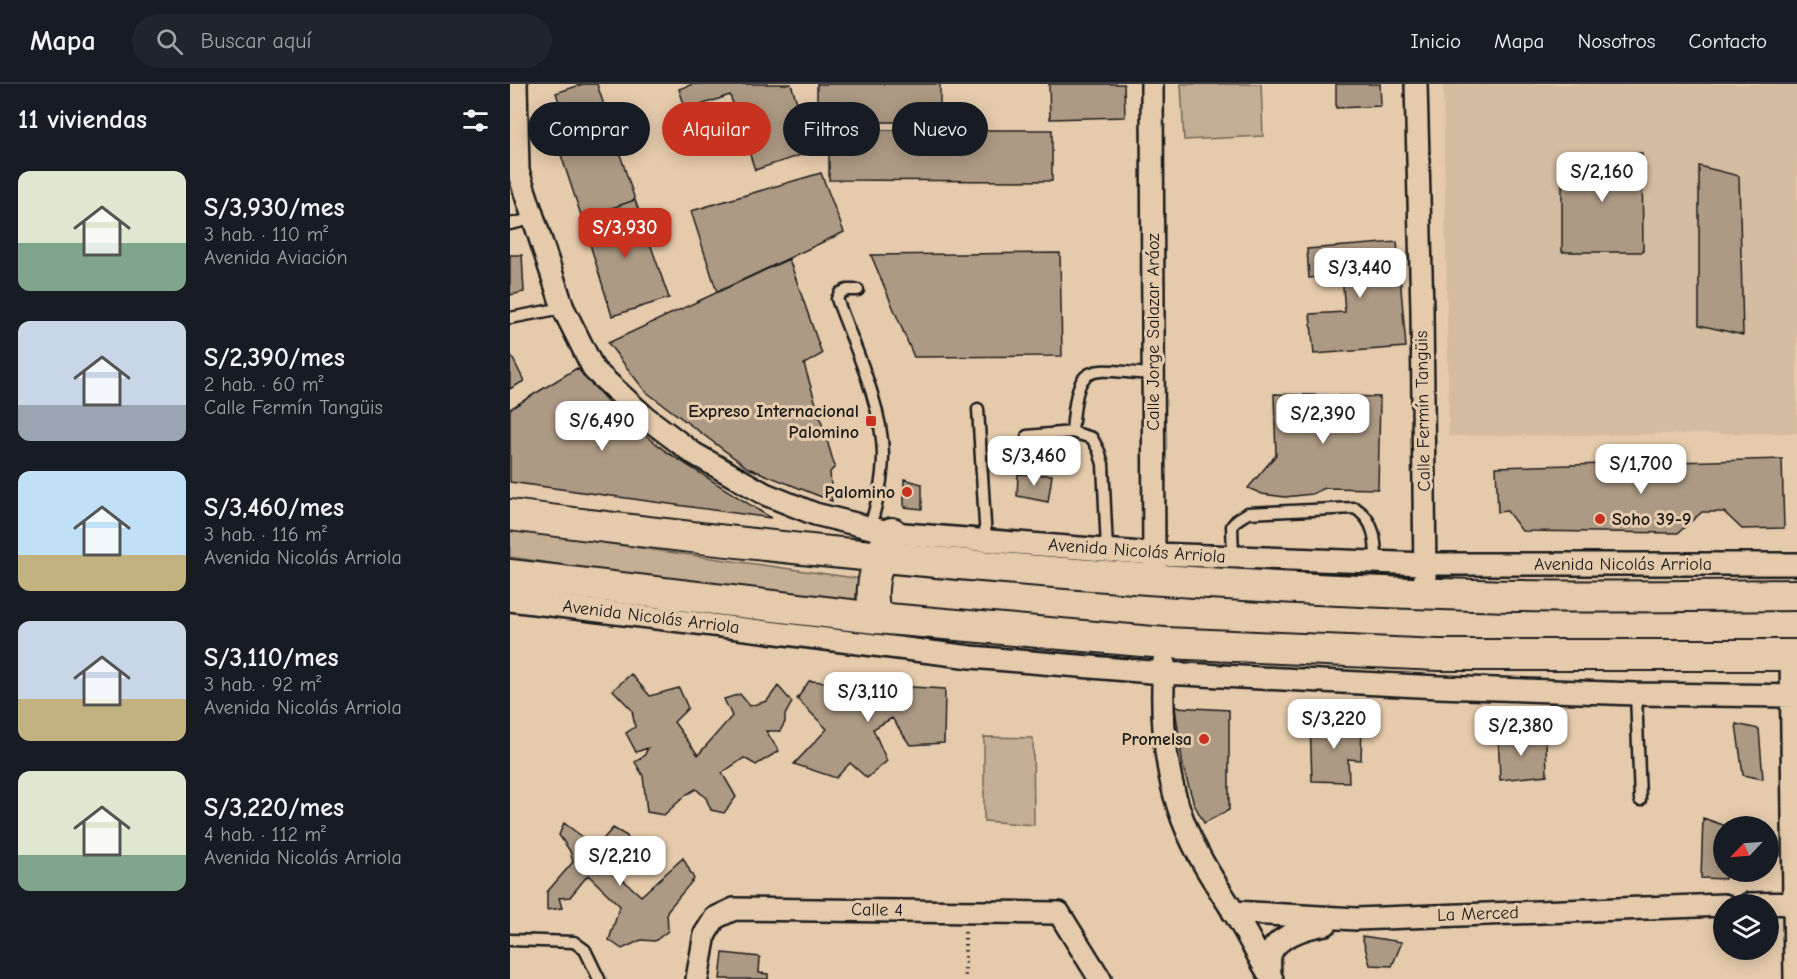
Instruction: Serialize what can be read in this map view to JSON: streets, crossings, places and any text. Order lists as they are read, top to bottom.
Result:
{
  "streets": {
    "main road": ["Avenida Nicolás Arriola"],
    "street": [
      "Calle Jorge Salazar Aráoz",
      "Calle Fermín Tangüis",
      "Calle 4",
      "La Merced"
    ]
  },
  "crossings": [
    ["Calle Jorge Salazar Aráoz", "Avenida Nicolás Arriola"],
    ["Calle Fermín Tangüis", "Avenida Nicolás Arriola"]
  ],
  "places": {
    "transit": ["Expreso Internacional Palomino"],
    "other": ["Palomino", "Soho 39-9", "Promelsa"]
  },
  "north": "bottom left",
  "page": {
    "header": "Mapa",
    "search": "Buscar aquí",
    "nav": [
      "Inicio",
      "Mapa",
      "Nosotros",
      "Contacto"
    ],
    "heading": "11 viviendas",
    "chip": [
      "Comprar",
      "Alquilar",
      "Filtros",
      "Nuevo"
    ],
    "price": [
      "S/2,160",
      "S/3,930",
      "S/3,440",
      "S/2,390",
      "S/6,490",
      "S/3,460",
      "S/1,700",
      "S/3,110",
      "S/3,220",
      "S/2,380",
      "S/2,210"
    ],
    "list": [
      {
        "name": "S/3,930/mes",
        "note": "3 hab. · 110 m² · Avenida Aviación"
      },
      {
        "name": "S/2,390/mes",
        "note": "2 hab. · 60 m² · Calle Fermín Tangüis"
      },
      {
        "name": "S/3,460/mes",
        "note": "3 hab. · 116 m² · Avenida Nicolás Arriola"
      },
      {
        "name": "S/3,110/mes",
        "note": "3 hab. · 92 m² · Avenida Nicolás Arriola"
      },
      {
        "name": "S/3,220/mes",
        "note": "4 hab. · 112 m² · Avenida Nicolás Arriola"
      }
    ]
  }
}
